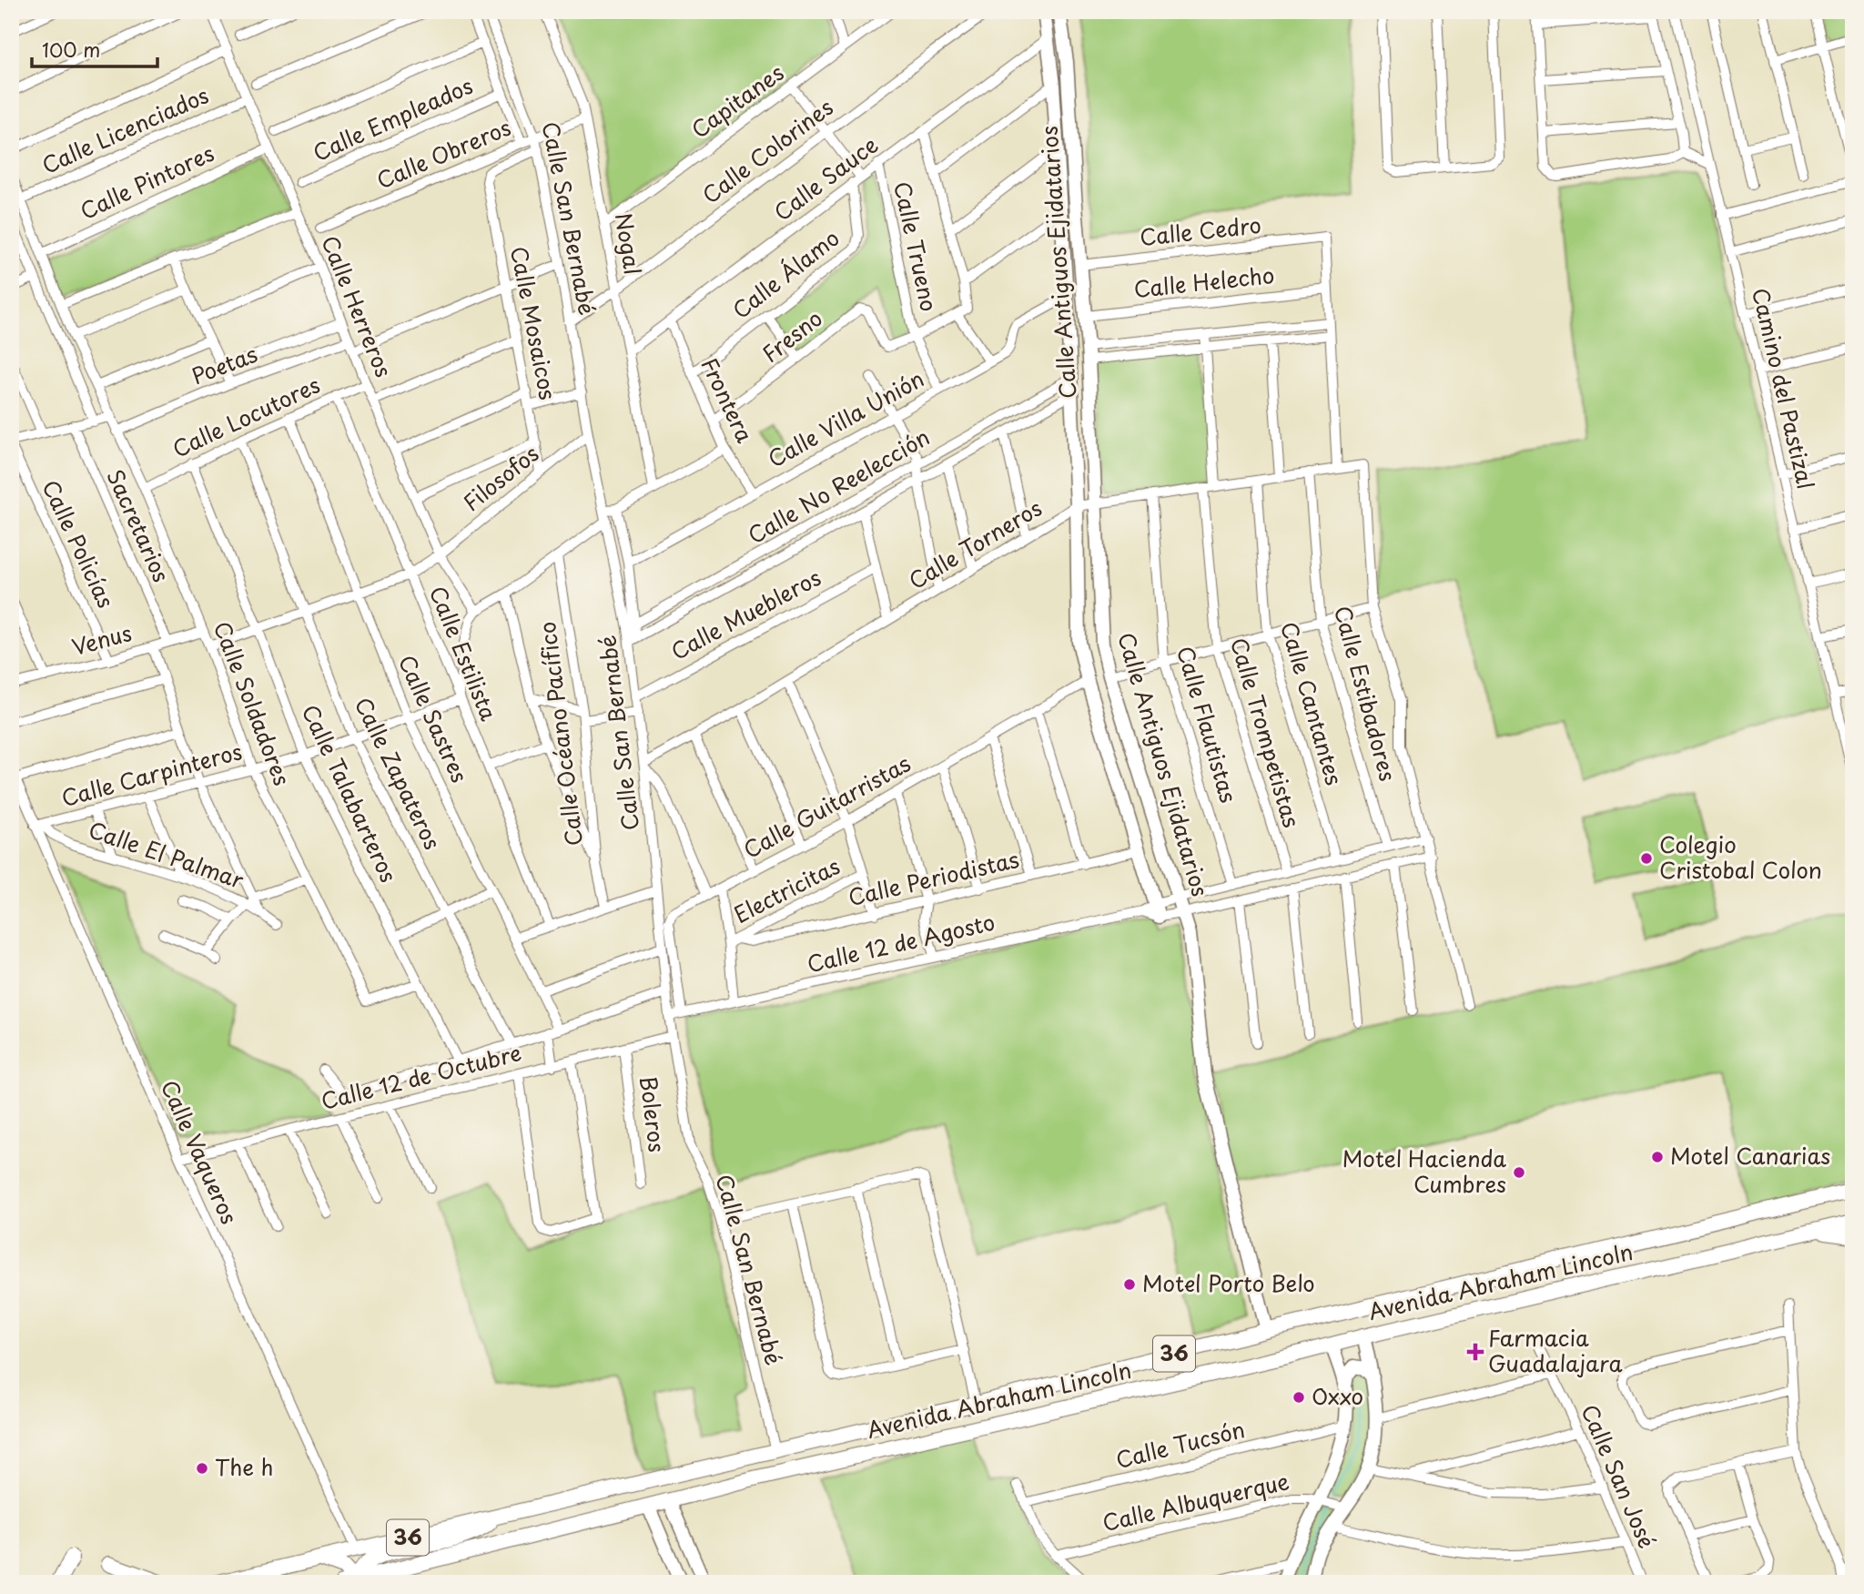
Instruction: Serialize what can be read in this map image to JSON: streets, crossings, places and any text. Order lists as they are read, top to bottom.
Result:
{
  "streets": {
    "main road": ["Avenida Abraham Lincoln", "36"],
    "street": [
      "Capitanes",
      "Calle Empleados",
      "Calle Licenciados",
      "Calle Colorines",
      "Calle Obreros",
      "Calle Sauce",
      "Calle Pintores",
      "Calle San Bernabé",
      "Calle Cedro",
      "Nogal",
      "Calle Trueno",
      "Calle Antiguos Ejidatarios",
      "Calle Álamo",
      "Calle Helecho",
      "Calle Herreros",
      "Calle Mosaicos",
      "Fresno",
      "Poetas",
      "Camino del Pastizal",
      "Frontera",
      "Calle Locutores",
      "Calle Villa Unión",
      "Filosofos",
      "Calle No Reelección",
      "Sacretarios",
      "Calle Policías",
      "Calle Torneros",
      "Calle Muebleros",
      "Venus",
      "Calle Estilista",
      "Calle Estibadores",
      "Calle Soldadores",
      "Calle Cantantes",
      "Calle Sastres",
      "Calle Flautistas",
      "Calle Trompetistas",
      "Calle Océano Pacífico",
      "Calle Zapateros",
      "Calle Carpinteros",
      "Calle Talabarteros",
      "Calle Guitarristas",
      "Calle El Palmar",
      "Calle Periodistas",
      "Electricitas",
      "Calle 12 de Agosto",
      "Calle 12 de Octubre",
      "Boleros",
      "Calle Vaqueros",
      "Calle Tucsón",
      "Calle San José",
      "Calle Albuquerque"
    ]
  },
  "crossings": [
    ["Capitanes", "Nogal"],
    ["Calle Empleados", "Calle San Bernabé"],
    ["Calle Licenciados", "Calle Herreros"],
    ["Calle Licenciados", "Calle Soldadores"],
    ["Calle Colorines", "Calle San Bernabé"],
    ["Calle Colorines", "Nogal"],
    ["Calle Obreros", "Calle San Bernabé"],
    ["Calle Obreros", "Nogal"],
    ["Calle Sauce", "Nogal"],
    ["Calle Sauce", "Calle Trueno"],
    ["Calle Sauce", "Calle Antiguos Ejidatarios"],
    ["Calle Sauce", "Calle Álamo"],
    ["Calle Sauce", "Frontera"],
    ["Calle Pintores", "Calle Herreros"],
    ["Calle Pintores", "Calle Soldadores"],
    ["Calle San Bernabé", "Calle Mosaicos"],
    ["Calle San Bernabé", "Calle Villa Unión"],
    ["Calle San Bernabé", "Filosofos"],
    ["Calle San Bernabé", "Calle No Reelección"],
    ["Calle San Bernabé", "Calle Torneros"],
    ["Calle San Bernabé", "Calle Muebleros"],
    ["Calle San Bernabé", "Calle 12 de Agosto"],
    ["Calle San Bernabé", "Calle 12 de Octubre"],
    ["Calle San Bernabé", "36"],
    ["Calle Cedro", "Calle Antiguos Ejidatarios"],
    ["Calle Cedro", "Calle Helecho"],
    ["Calle Trueno", "Fresno"],
    ["Calle Trueno", "Calle Villa Unión"],
    ["Calle Antiguos Ejidatarios", "Calle Helecho"],
    ["Calle Antiguos Ejidatarios", "Calle Villa Unión"],
    ["Calle Antiguos Ejidatarios", "Calle No Reelección"],
    ["Calle Antiguos Ejidatarios", "Calle Torneros"],
    ["Calle Antiguos Ejidatarios", "Calle Guitarristas"],
    ["Calle Antiguos Ejidatarios", "Calle Periodistas"],
    ["Calle Antiguos Ejidatarios", "Calle 12 de Agosto"],
    ["Calle Antiguos Ejidatarios", "36"],
    ["Calle Álamo", "Frontera"],
    ["Calle Herreros", "Poetas"],
    ["Calle Herreros", "Calle Locutores"],
    ["Calle Herreros", "Filosofos"],
    ["Calle Mosaicos", "Filosofos"],
    ["Fresno", "Frontera"],
    ["Poetas", "Calle Soldadores"],
    ["Frontera", "Calle Villa Unión"],
    ["Calle Locutores", "Calle Estilista"],
    ["Calle Locutores", "Calle Soldadores"],
    ["Calle Locutores", "Calle Sastres"],
    ["Calle Locutores", "Calle Zapateros"],
    ["Calle Locutores", "Calle Talabarteros"],
    ["Filosofos", "Calle Estilista"],
    ["Filosofos", "Calle Soldadores"],
    ["Filosofos", "Calle Sastres"],
    ["Filosofos", "Calle Zapateros"],
    ["Filosofos", "Calle Talabarteros"],
    ["Sacretarios", "Venus"],
    ["Calle Policías", "Venus"],
    ["Calle Torneros", "Calle Estibadores"],
    ["Calle Torneros", "Calle Cantantes"],
    ["Calle Torneros", "Calle Flautistas"],
    ["Calle Torneros", "Calle Trompetistas"],
    ["Venus", "Calle Soldadores"],
    ["Calle Estilista", "Calle Carpinteros"],
    ["Calle Estibadores", "Calle 12 de Agosto"],
    ["Calle Soldadores", "Calle Carpinteros"],
    ["Calle Soldadores", "Calle Talabarteros"],
    ["Calle Cantantes", "Calle 12 de Agosto"],
    ["Calle Sastres", "Calle Carpinteros"],
    ["Calle Flautistas", "Calle 12 de Agosto"],
    ["Calle Trompetistas", "Calle 12 de Agosto"],
    ["Calle Zapateros", "Calle Carpinteros"],
    ["Calle Carpinteros", "Calle Talabarteros"],
    ["Calle Carpinteros", "Calle El Palmar"],
    ["Calle Carpinteros", "Calle Vaqueros"],
    ["Calle Guitarristas", "Calle 12 de Agosto"],
    ["Calle El Palmar", "Calle Vaqueros"],
    ["Calle Periodistas", "Electricitas"],
    ["Calle 12 de Octubre", "Boleros"],
    ["Calle 12 de Octubre", "Calle Vaqueros"],
    ["Calle Vaqueros", "36"]
  ],
  "places": {
    "other": [
      "Colegio Cristobal Colon",
      "Motel Canarias",
      "Motel Hacienda Cumbres",
      "Motel Porto Belo",
      "Oxxo",
      "The h"
    ],
    "health": ["Farmacia Guadalajara"]
  },
  "scale_bar": "100 m"
}
